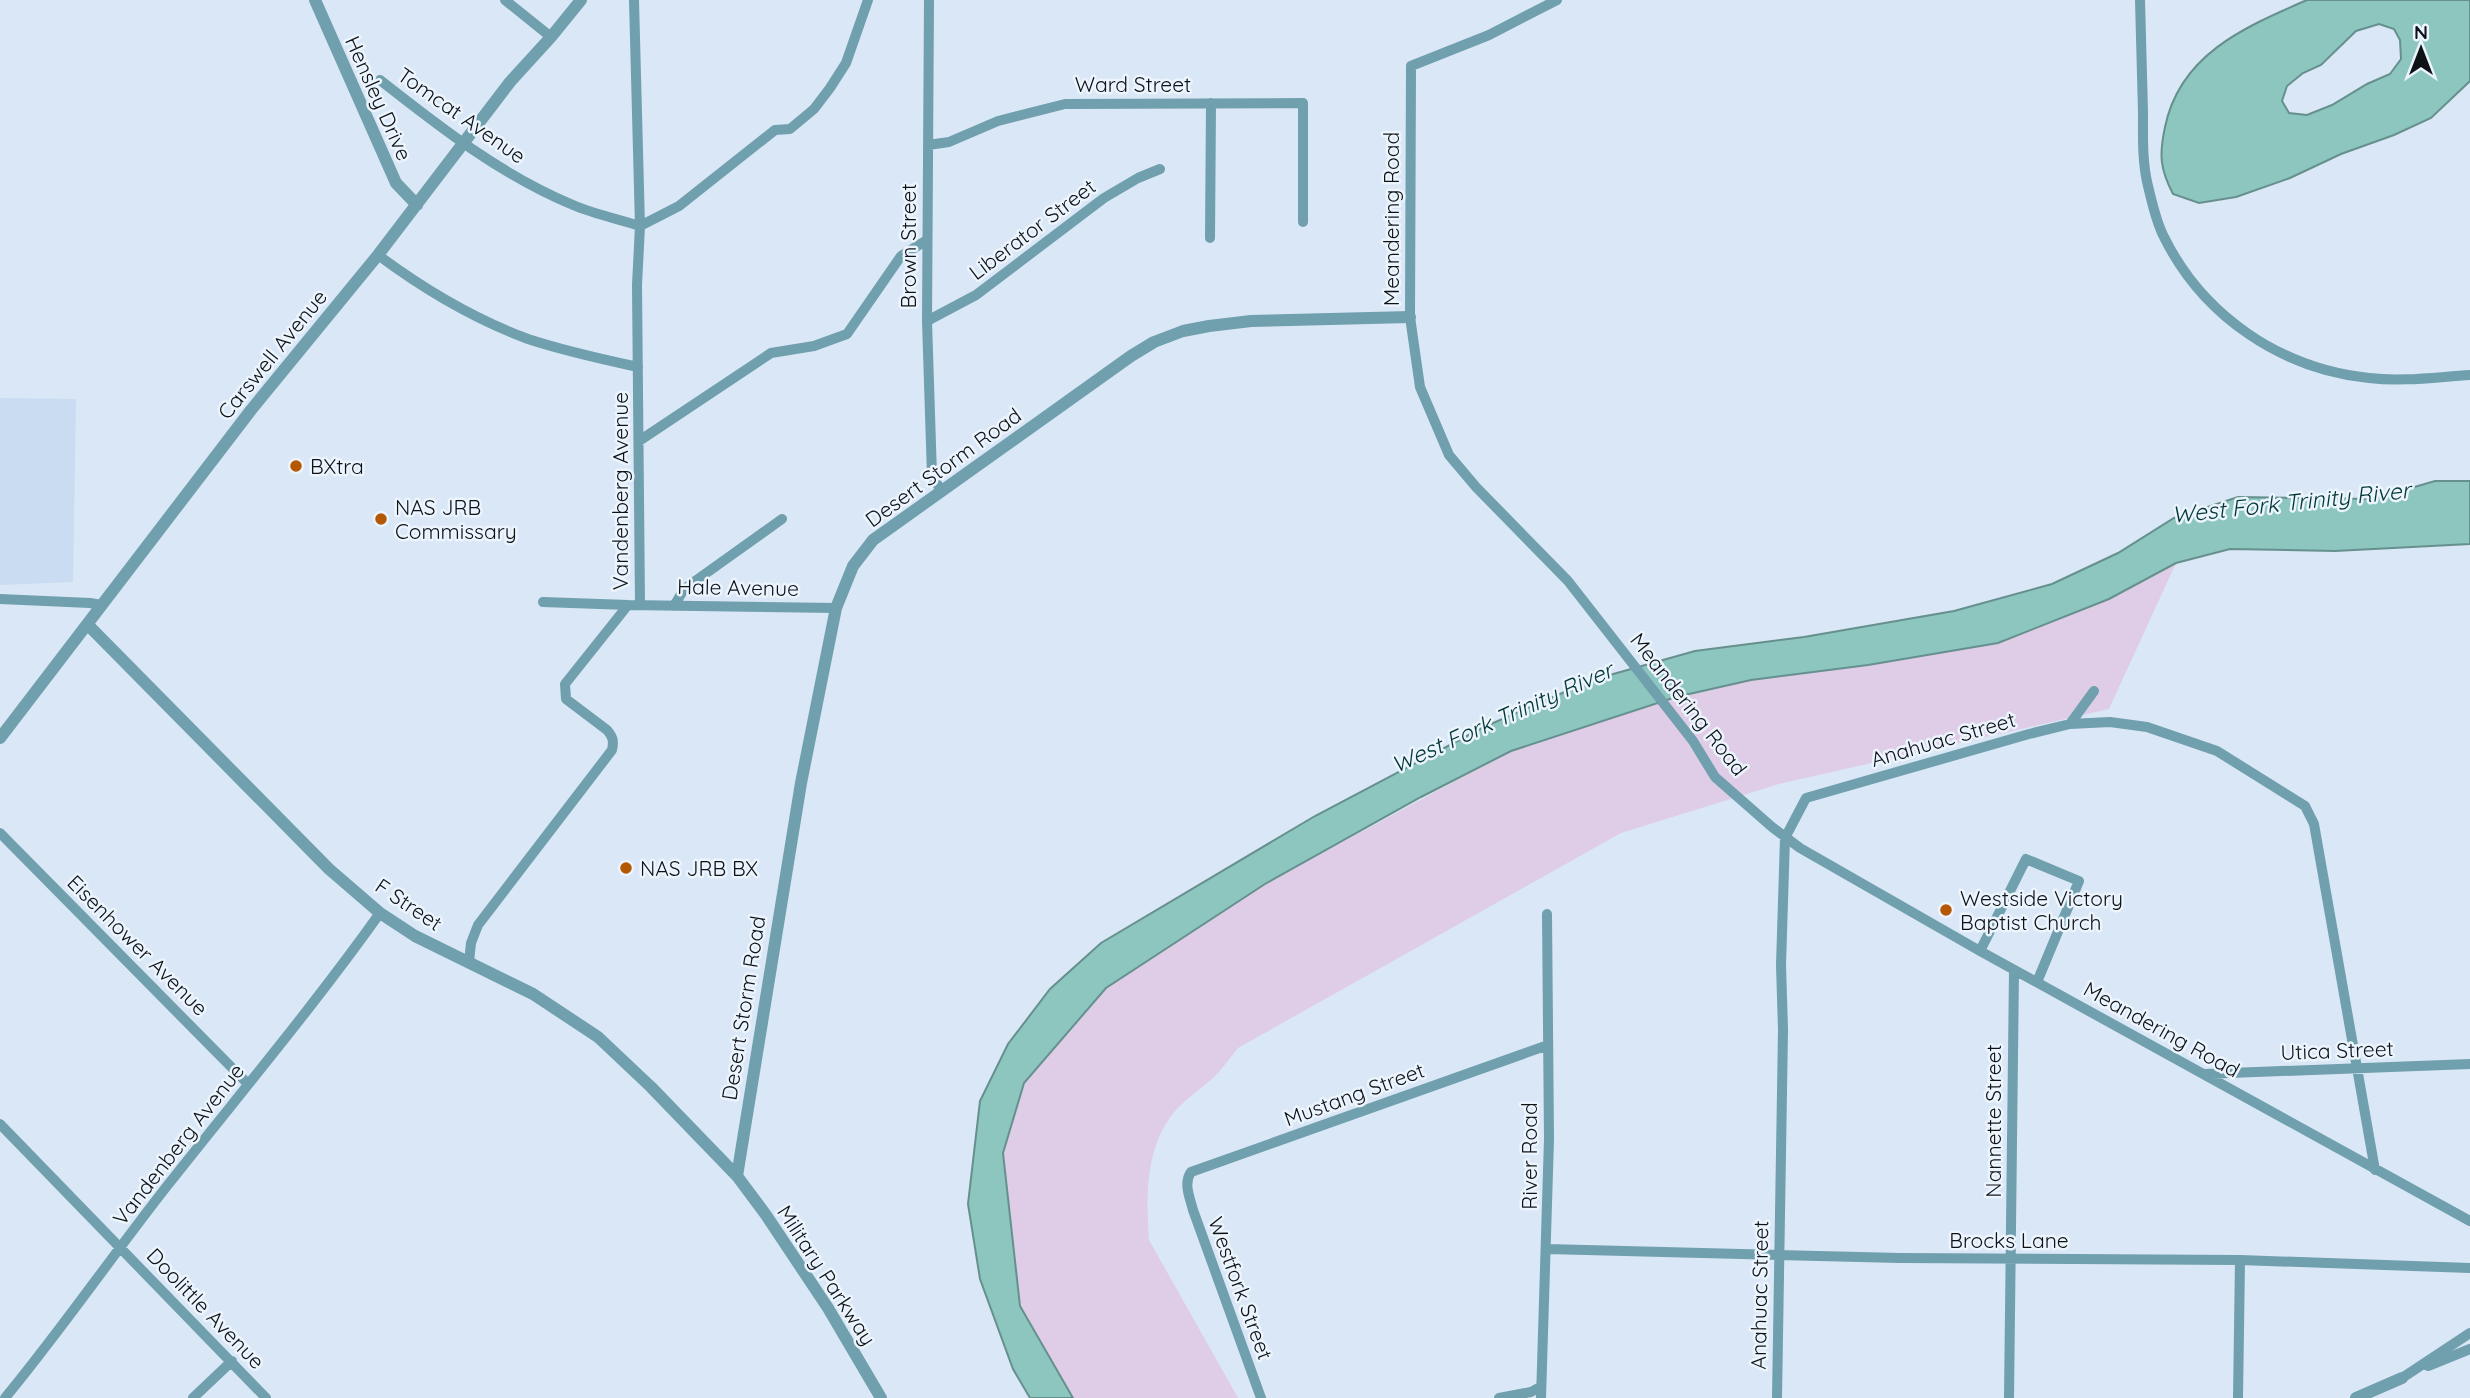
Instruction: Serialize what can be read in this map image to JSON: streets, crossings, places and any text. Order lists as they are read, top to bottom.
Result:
{
  "streets": {
    "street": [
      "Ward Street",
      "Hensley Drive",
      "Tomcat Avenue",
      "Meandering Road",
      "Liberator Street",
      "Brown Street",
      "Carswell Avenue",
      "Desert Storm Road",
      "Vandenberg Avenue",
      "Hale Avenue",
      "Anahuac Street",
      "F Street",
      "Eisenhower Avenue",
      "Utica Street",
      "Mustang Street",
      "Nannette Street",
      "River Road",
      "Brocks Lane",
      "Military Parkway",
      "Westfork Street",
      "Doolittle Avenue"
    ]
  },
  "crossings": [
    ["Ward Street", "Brown Street"],
    ["Hensley Drive", "Carswell Avenue"],
    ["Tomcat Avenue", "Carswell Avenue"],
    ["Tomcat Avenue", "Vandenberg Avenue"],
    ["Meandering Road", "Desert Storm Road"],
    ["Meandering Road", "Anahuac Street"],
    ["Meandering Road", "Utica Street"],
    ["Meandering Road", "Nannette Street"],
    ["Liberator Street", "Brown Street"],
    ["Brown Street", "Desert Storm Road"],
    ["Carswell Avenue", "F Street"],
    ["Desert Storm Road", "Hale Avenue"],
    ["Desert Storm Road", "F Street"],
    ["Desert Storm Road", "Military Parkway"],
    ["Vandenberg Avenue", "Hale Avenue"],
    ["Vandenberg Avenue", "F Street"],
    ["Vandenberg Avenue", "Eisenhower Avenue"],
    ["Vandenberg Avenue", "Doolittle Avenue"],
    ["Anahuac Street", "Utica Street"],
    ["Anahuac Street", "Brocks Lane"],
    ["F Street", "Military Parkway"],
    ["Mustang Street", "River Road"],
    ["Mustang Street", "Westfork Street"],
    ["Nannette Street", "Brocks Lane"],
    ["River Road", "Brocks Lane"]
  ],
  "water": ["West Fork Trinity River"],
  "places": [
    "BXtra",
    "NAS JRB Commissary",
    "NAS JRB BX",
    "Westside Victory Baptist Church"
  ],
  "north": "top"
}
